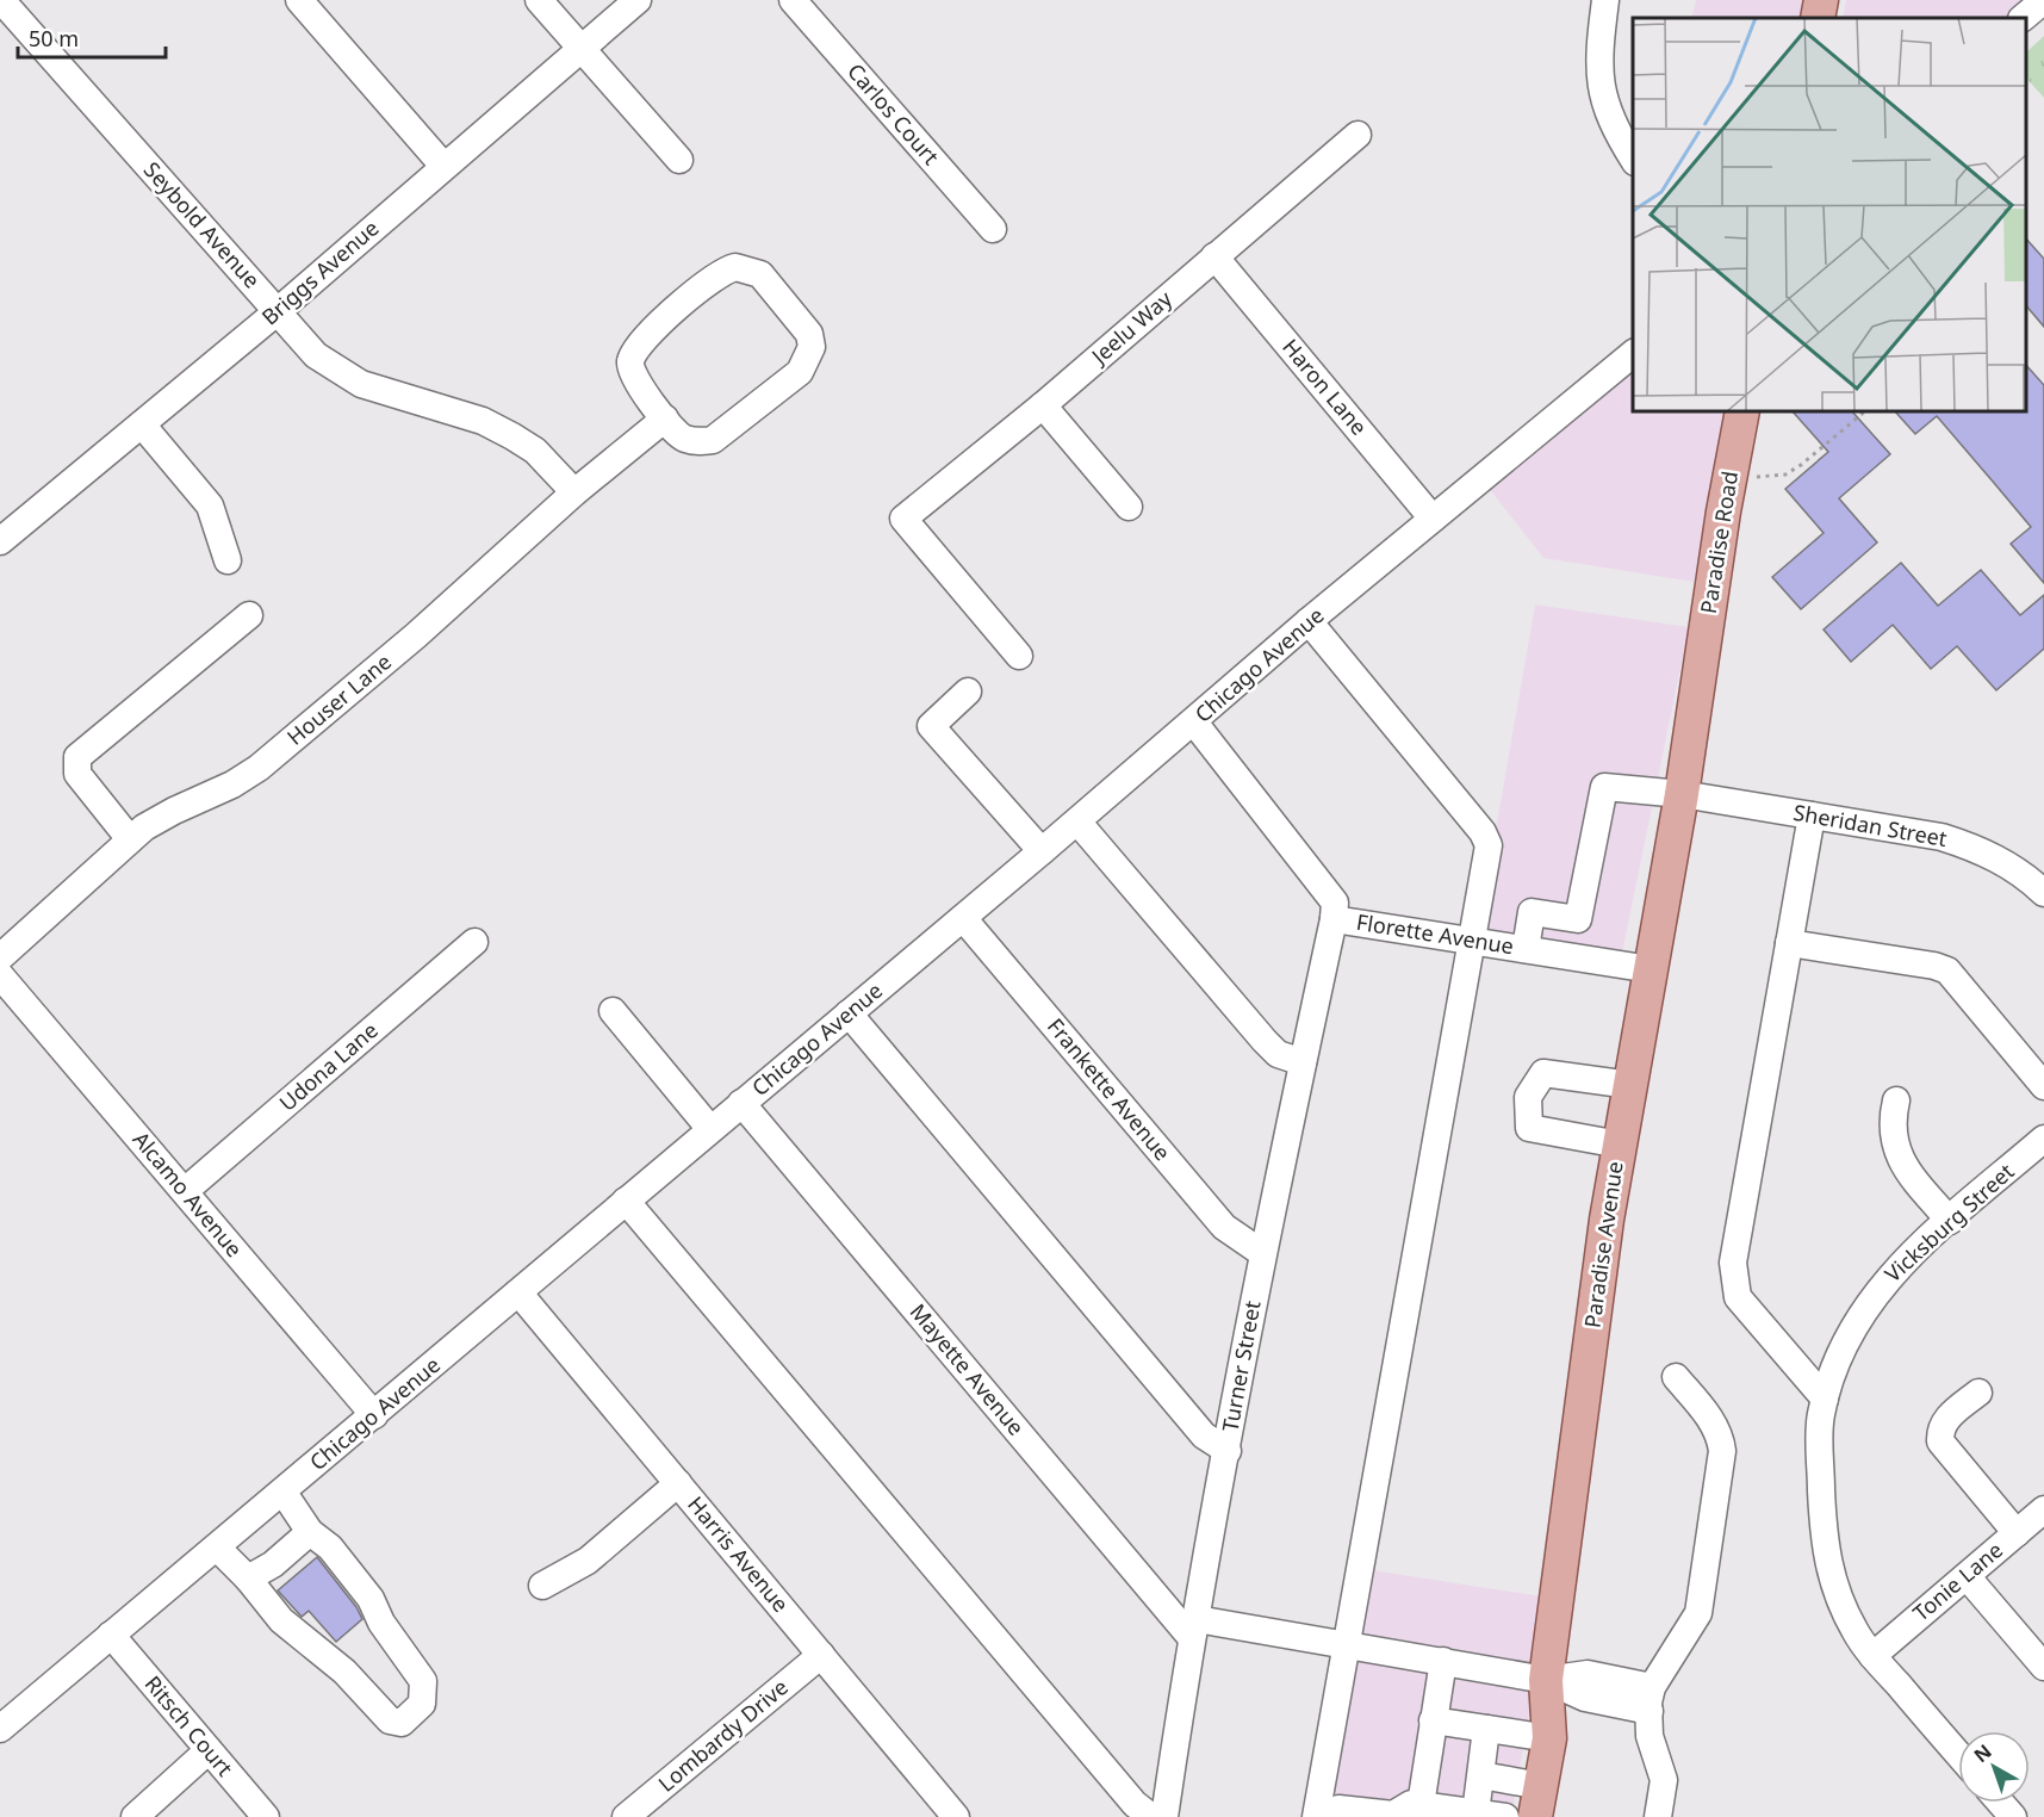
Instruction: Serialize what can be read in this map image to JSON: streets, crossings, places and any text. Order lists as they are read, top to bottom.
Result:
{
  "streets": {
    "main road": ["Paradise Road", "Paradise Avenue"],
    "street": [
      "Carlos Court",
      "Seybold Avenue",
      "Briggs Avenue",
      "Jeelu Way",
      "Haron Lane",
      "Chicago Avenue",
      "Houser Lane",
      "Sheridan Street",
      "Florette Avenue",
      "Udona Lane",
      "Frankette Avenue",
      "Alcamo Avenue",
      "Vicksburg Street",
      "Turner Street",
      "Mayette Avenue",
      "Harris Avenue",
      "Tonie Lane",
      "Ritsch Court",
      "Lombardy Drive"
    ]
  },
  "crossings": [
    ["Seybold Avenue", "Briggs Avenue"],
    ["Seybold Avenue", "Houser Lane"],
    ["Jeelu Way", "Haron Lane"],
    ["Haron Lane", "Chicago Avenue"],
    ["Paradise Road", "Paradise Avenue"],
    ["Chicago Avenue", "Florette Avenue"],
    ["Chicago Avenue", "Frankette Avenue"],
    ["Chicago Avenue", "Alcamo Avenue"],
    ["Chicago Avenue", "Mayette Avenue"],
    ["Chicago Avenue", "Harris Avenue"],
    ["Chicago Avenue", "Ritsch Court"],
    ["Sheridan Street", "Florette Avenue"],
    ["Sheridan Street", "Paradise Avenue"],
    ["Florette Avenue", "Paradise Avenue"],
    ["Florette Avenue", "Turner Street"],
    ["Udona Lane", "Alcamo Avenue"],
    ["Frankette Avenue", "Turner Street"],
    ["Vicksburg Street", "Tonie Lane"],
    ["Turner Street", "Mayette Avenue"],
    ["Harris Avenue", "Lombardy Drive"]
  ],
  "scale_bar": "50 m",
  "north": "top left"
}
